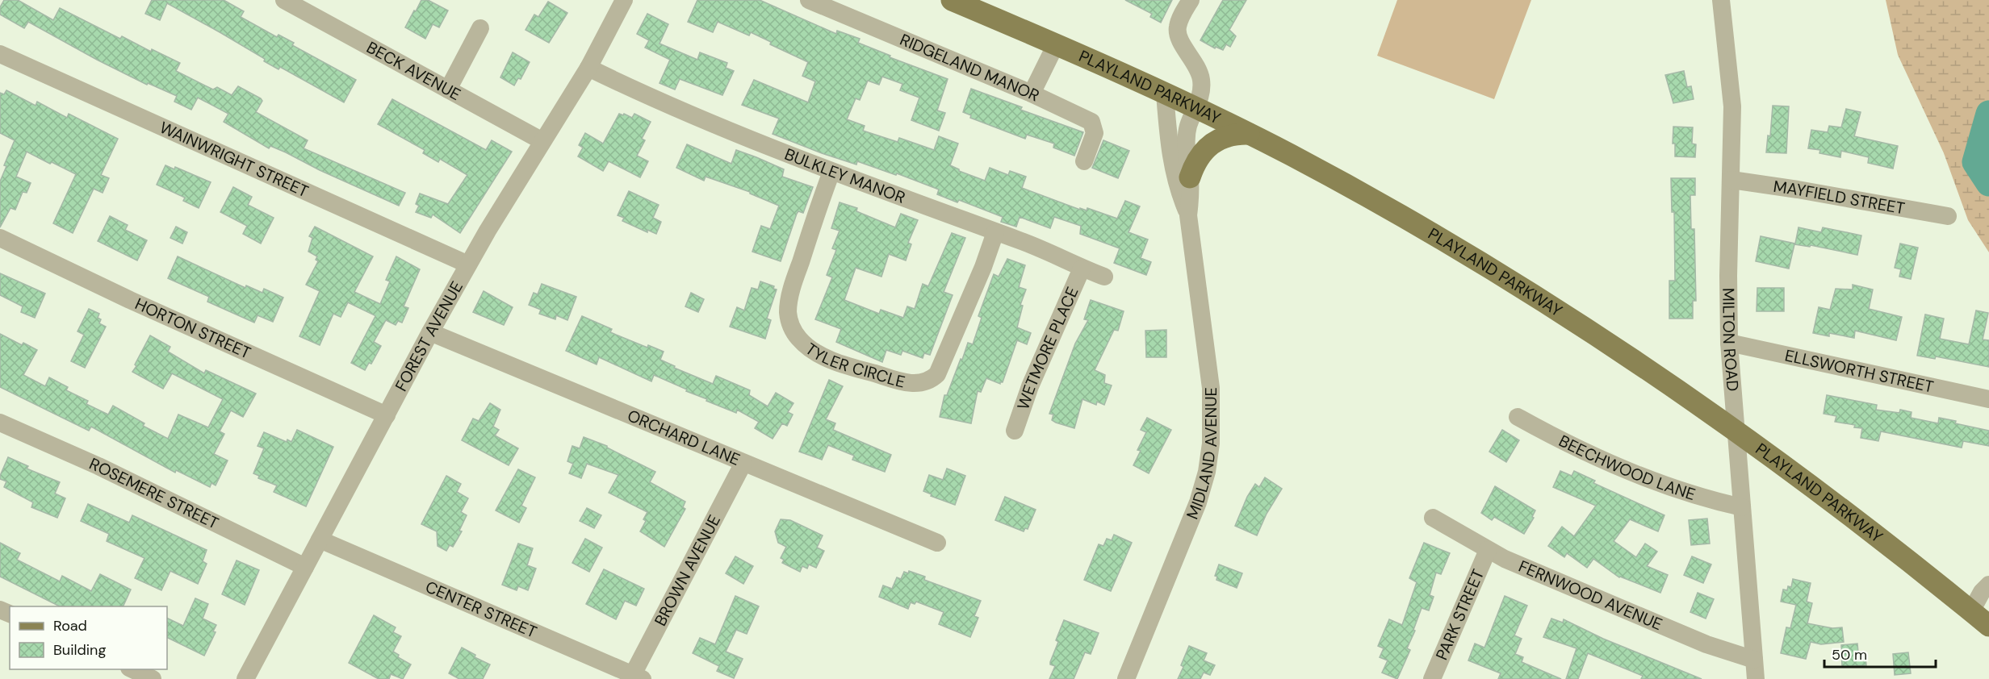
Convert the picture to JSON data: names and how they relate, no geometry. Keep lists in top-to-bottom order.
{
  "streets": {
    "main road": ["PLAYLAND PARKWAY"],
    "street": [
      "RIDGELAND MANOR",
      "BECK AVENUE",
      "WAINWRIGHT STREET",
      "BULKLEY MANOR",
      "MAYFIELD STREET",
      "HORTON STREET",
      "FOREST AVENUE",
      "MILTON ROAD",
      "WETMORE PLACE",
      "TYLER CIRCLE",
      "ELLSWORTH STREET",
      "ORCHARD LANE",
      "MIDLAND AVENUE",
      "BEECHWOOD LANE",
      "ROSEMERE STREET",
      "BROWN AVENUE",
      "FERNWOOD AVENUE",
      "CENTER STREET",
      "PARK STREET"
    ]
  },
  "crossings": [
    ["BECK AVENUE", "FOREST AVENUE"],
    ["PLAYLAND PARKWAY", "MILTON ROAD"],
    ["PLAYLAND PARKWAY", "MIDLAND AVENUE"],
    ["WAINWRIGHT STREET", "FOREST AVENUE"],
    ["BULKLEY MANOR", "FOREST AVENUE"],
    ["BULKLEY MANOR", "WETMORE PLACE"],
    ["BULKLEY MANOR", "TYLER CIRCLE"],
    ["MAYFIELD STREET", "MILTON ROAD"],
    ["HORTON STREET", "FOREST AVENUE"],
    ["FOREST AVENUE", "ORCHARD LANE"],
    ["FOREST AVENUE", "ROSEMERE STREET"],
    ["FOREST AVENUE", "CENTER STREET"],
    ["MILTON ROAD", "ELLSWORTH STREET"],
    ["MILTON ROAD", "BEECHWOOD LANE"],
    ["MILTON ROAD", "FERNWOOD AVENUE"],
    ["ORCHARD LANE", "BROWN AVENUE"],
    ["BROWN AVENUE", "CENTER STREET"],
    ["FERNWOOD AVENUE", "PARK STREET"]
  ],
  "legend": ["Road", "Building"],
  "scale_bar": "50 m"
}
